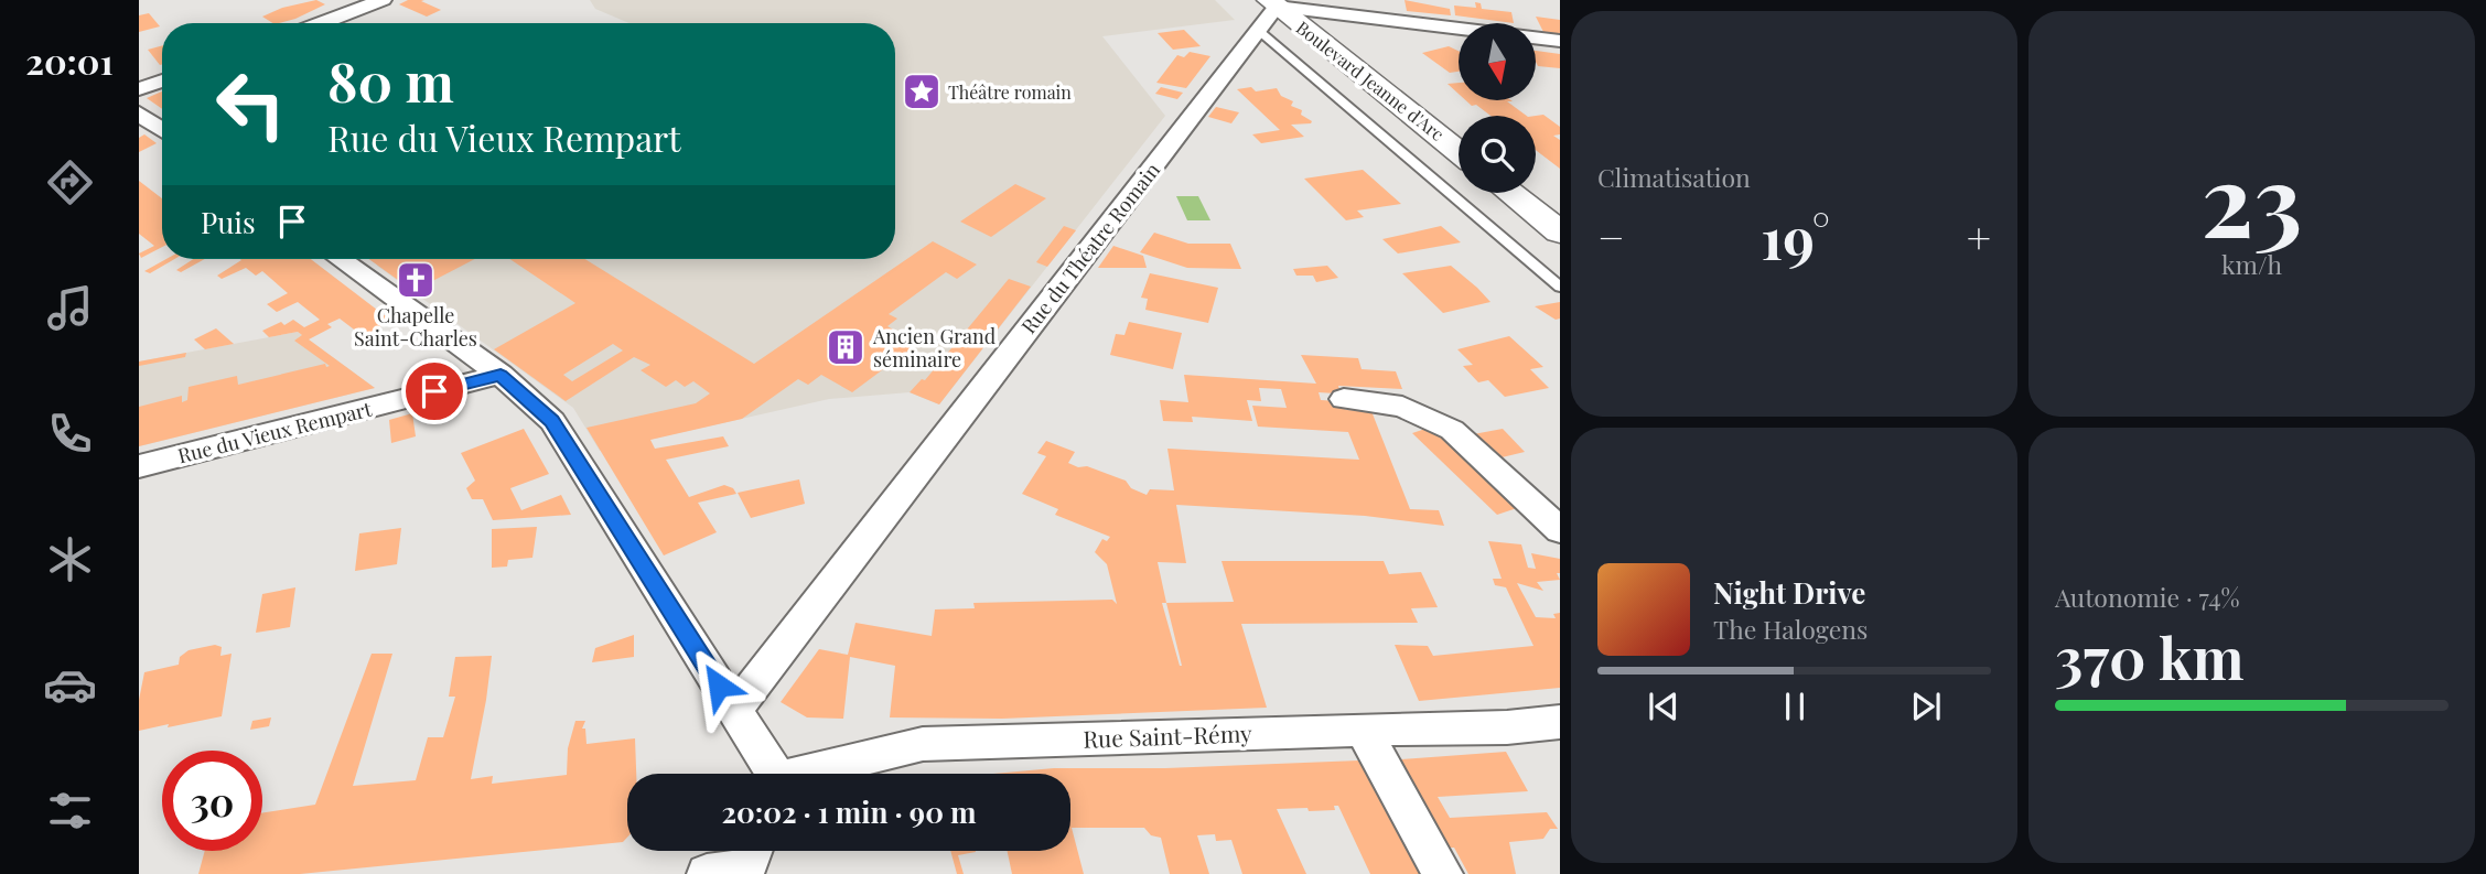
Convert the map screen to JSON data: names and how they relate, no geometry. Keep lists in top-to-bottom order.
{
  "streets": {
    "street": [
      "Boulevard Jeanne d'Arc",
      "Rue du Théatre Romain",
      "Rue du Vieux Rempart",
      "Rue Saint-Rémy"
    ]
  },
  "crossings": [
    ["Boulevard Jeanne d'Arc", "Rue du Théatre Romain"]
  ],
  "places": {
    "place": ["Théâtre romain"],
    "church": ["Chapelle Saint-Charles"],
    "building": ["Ancien Grand séminaire"]
  },
  "north": "bottom",
  "page": {
    "tabs": "20:01",
    "tile": [
      "Climatisation",
      ["23", "km/h"],
      ["Autonomie · 74%", "370 km"]
    ],
    "turn": ["80 m", "Rue du Vieux Rempart"],
    "then": "Puis",
    "heat": ["−", "19°", "+"],
    "song": ["Night Drive", "The Halogens"],
    "limit": "30",
    "trip": "20:02 · 1 min · 90 m"
  }
}
